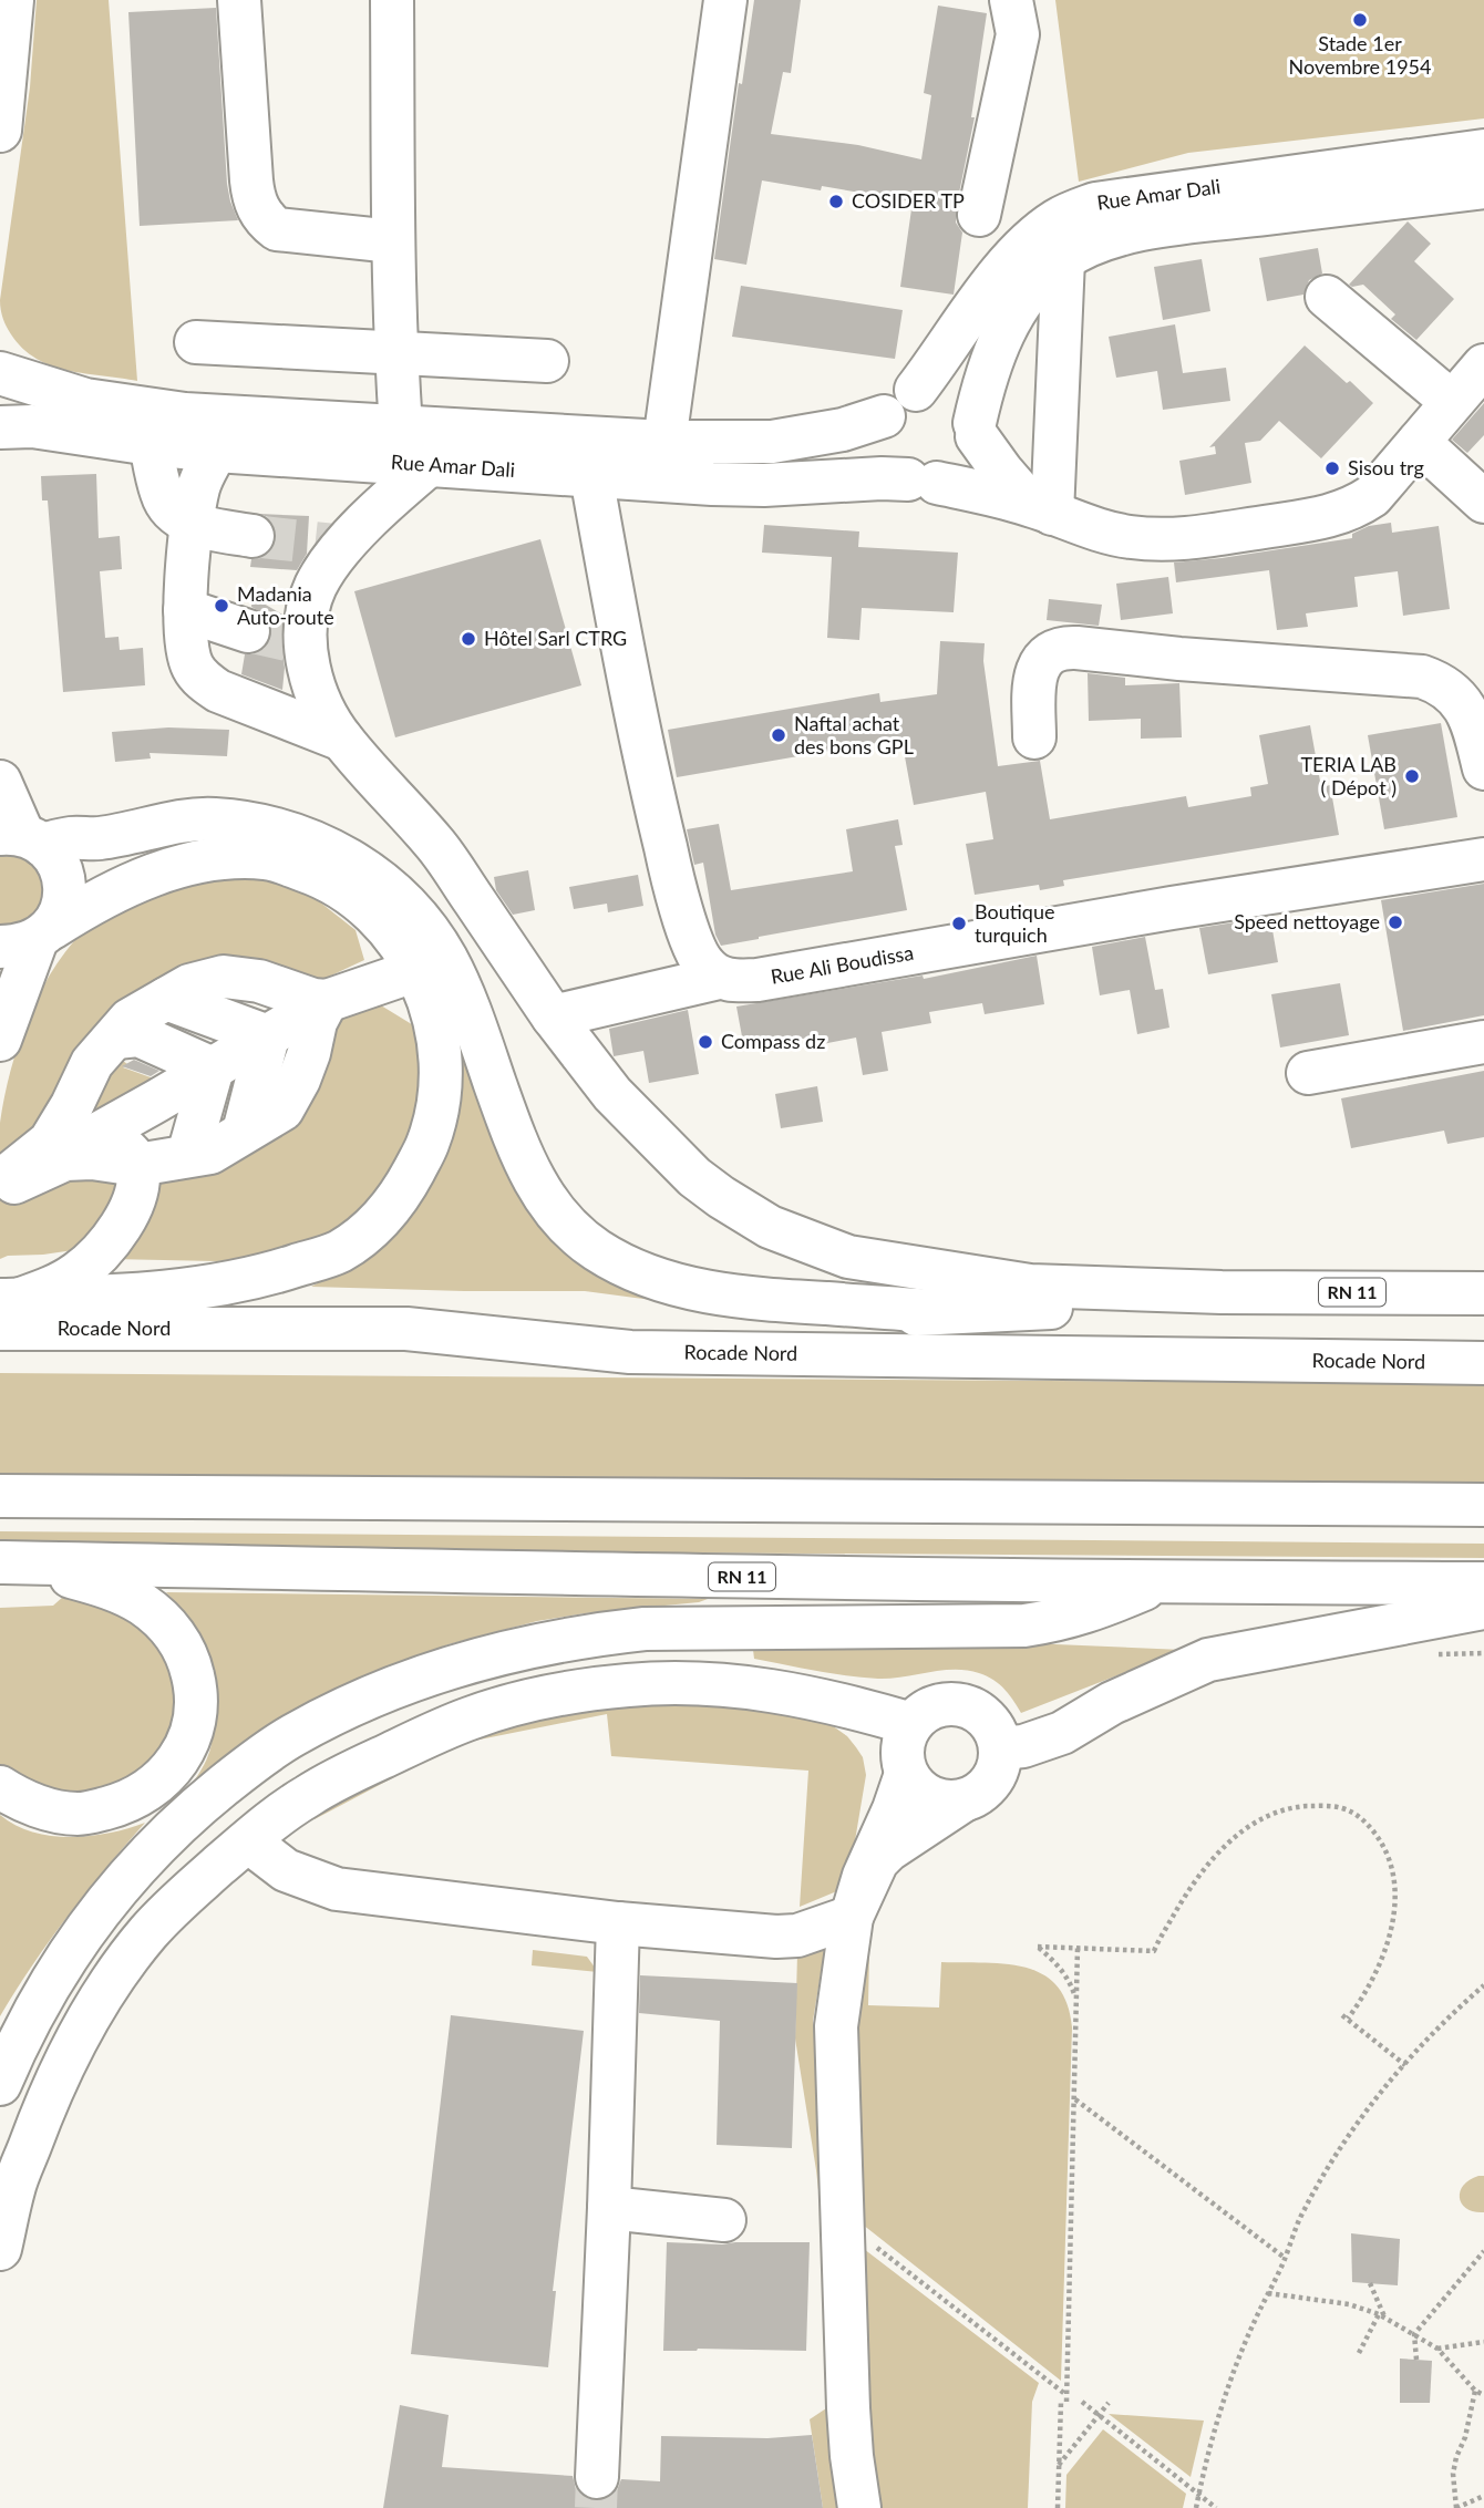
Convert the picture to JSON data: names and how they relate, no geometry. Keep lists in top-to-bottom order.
{
  "streets": {
    "main road": [
      "Rue Amar Dali",
      "Rue Ali Boudissa",
      "RN 11",
      "Rocade Nord"
    ]
  },
  "crossings": [
    ["RN 11", "Rocade Nord"]
  ],
  "places": [
    "Stade 1er Novembre 1954",
    "COSIDER TP",
    "Sisou trg",
    "Madania Auto-route",
    "Hôtel Sarl CTRG",
    "Naftal achat des bons GPL",
    "TERIA LAB ( Dépot )",
    "Speed nettoyage",
    "Boutique turquich",
    "Compass dz"
  ]
}
